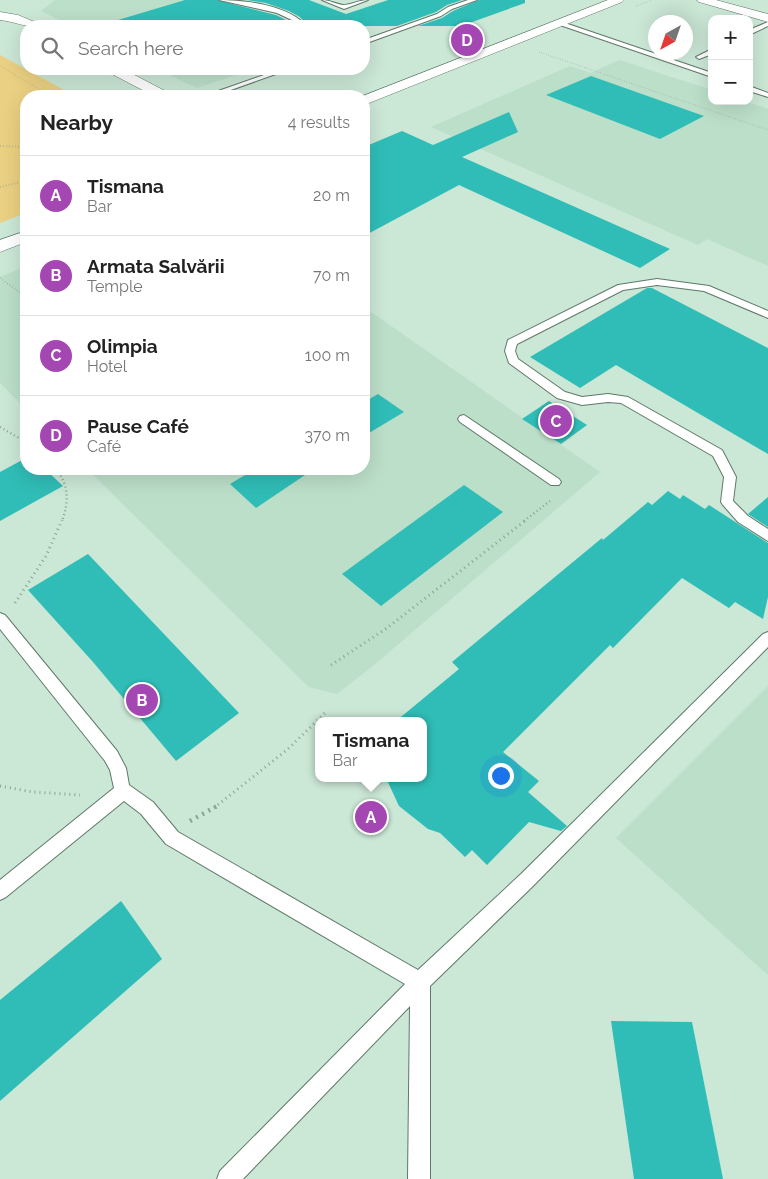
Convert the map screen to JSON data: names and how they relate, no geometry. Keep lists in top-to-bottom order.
{
  "north": "bottom left",
  "page": {
    "map_buttons": ["+", "−"],
    "search": "Search here",
    "pins": [
      "D",
      "C",
      "B",
      "A"
    ],
    "heading": ["Nearby", "4 results"],
    "list": [
      {
        "mark": "A",
        "name": "Tismana",
        "note": "Bar",
        "value": "20 m"
      },
      {
        "mark": "B",
        "name": "Armata Salvării",
        "note": "Temple",
        "value": "70 m"
      },
      {
        "mark": "C",
        "name": "Olimpia",
        "note": "Hotel",
        "value": "100 m"
      },
      {
        "mark": "D",
        "name": "Pause Café",
        "note": "Café",
        "value": "370 m"
      }
    ],
    "popup": ["Tismana", "Bar"]
  }
}
